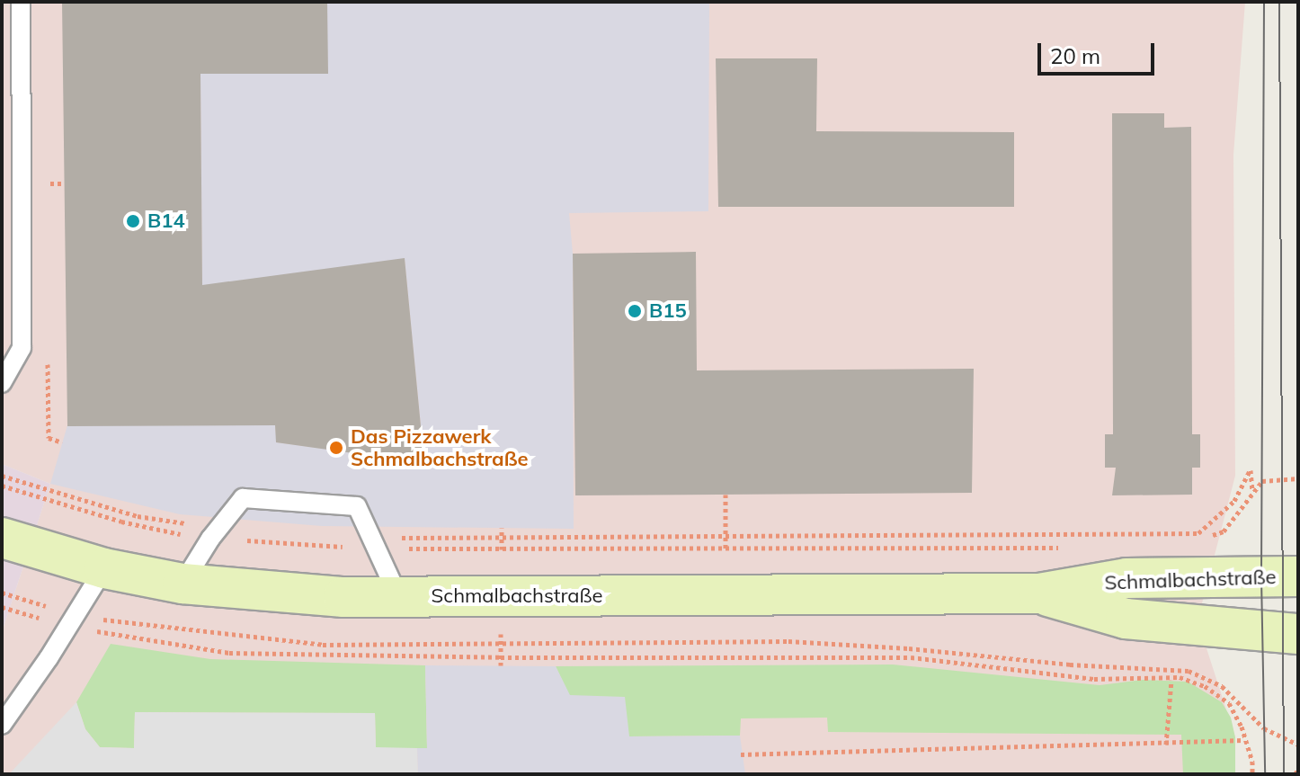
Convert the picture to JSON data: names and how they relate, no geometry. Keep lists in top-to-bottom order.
{
  "streets": {
    "street": ["Schmalbachstraße"]
  },
  "places": ["B14", "B15", "Das Pizzawerk Schmalbachstraße"],
  "scale_bar": "20 m"
}
